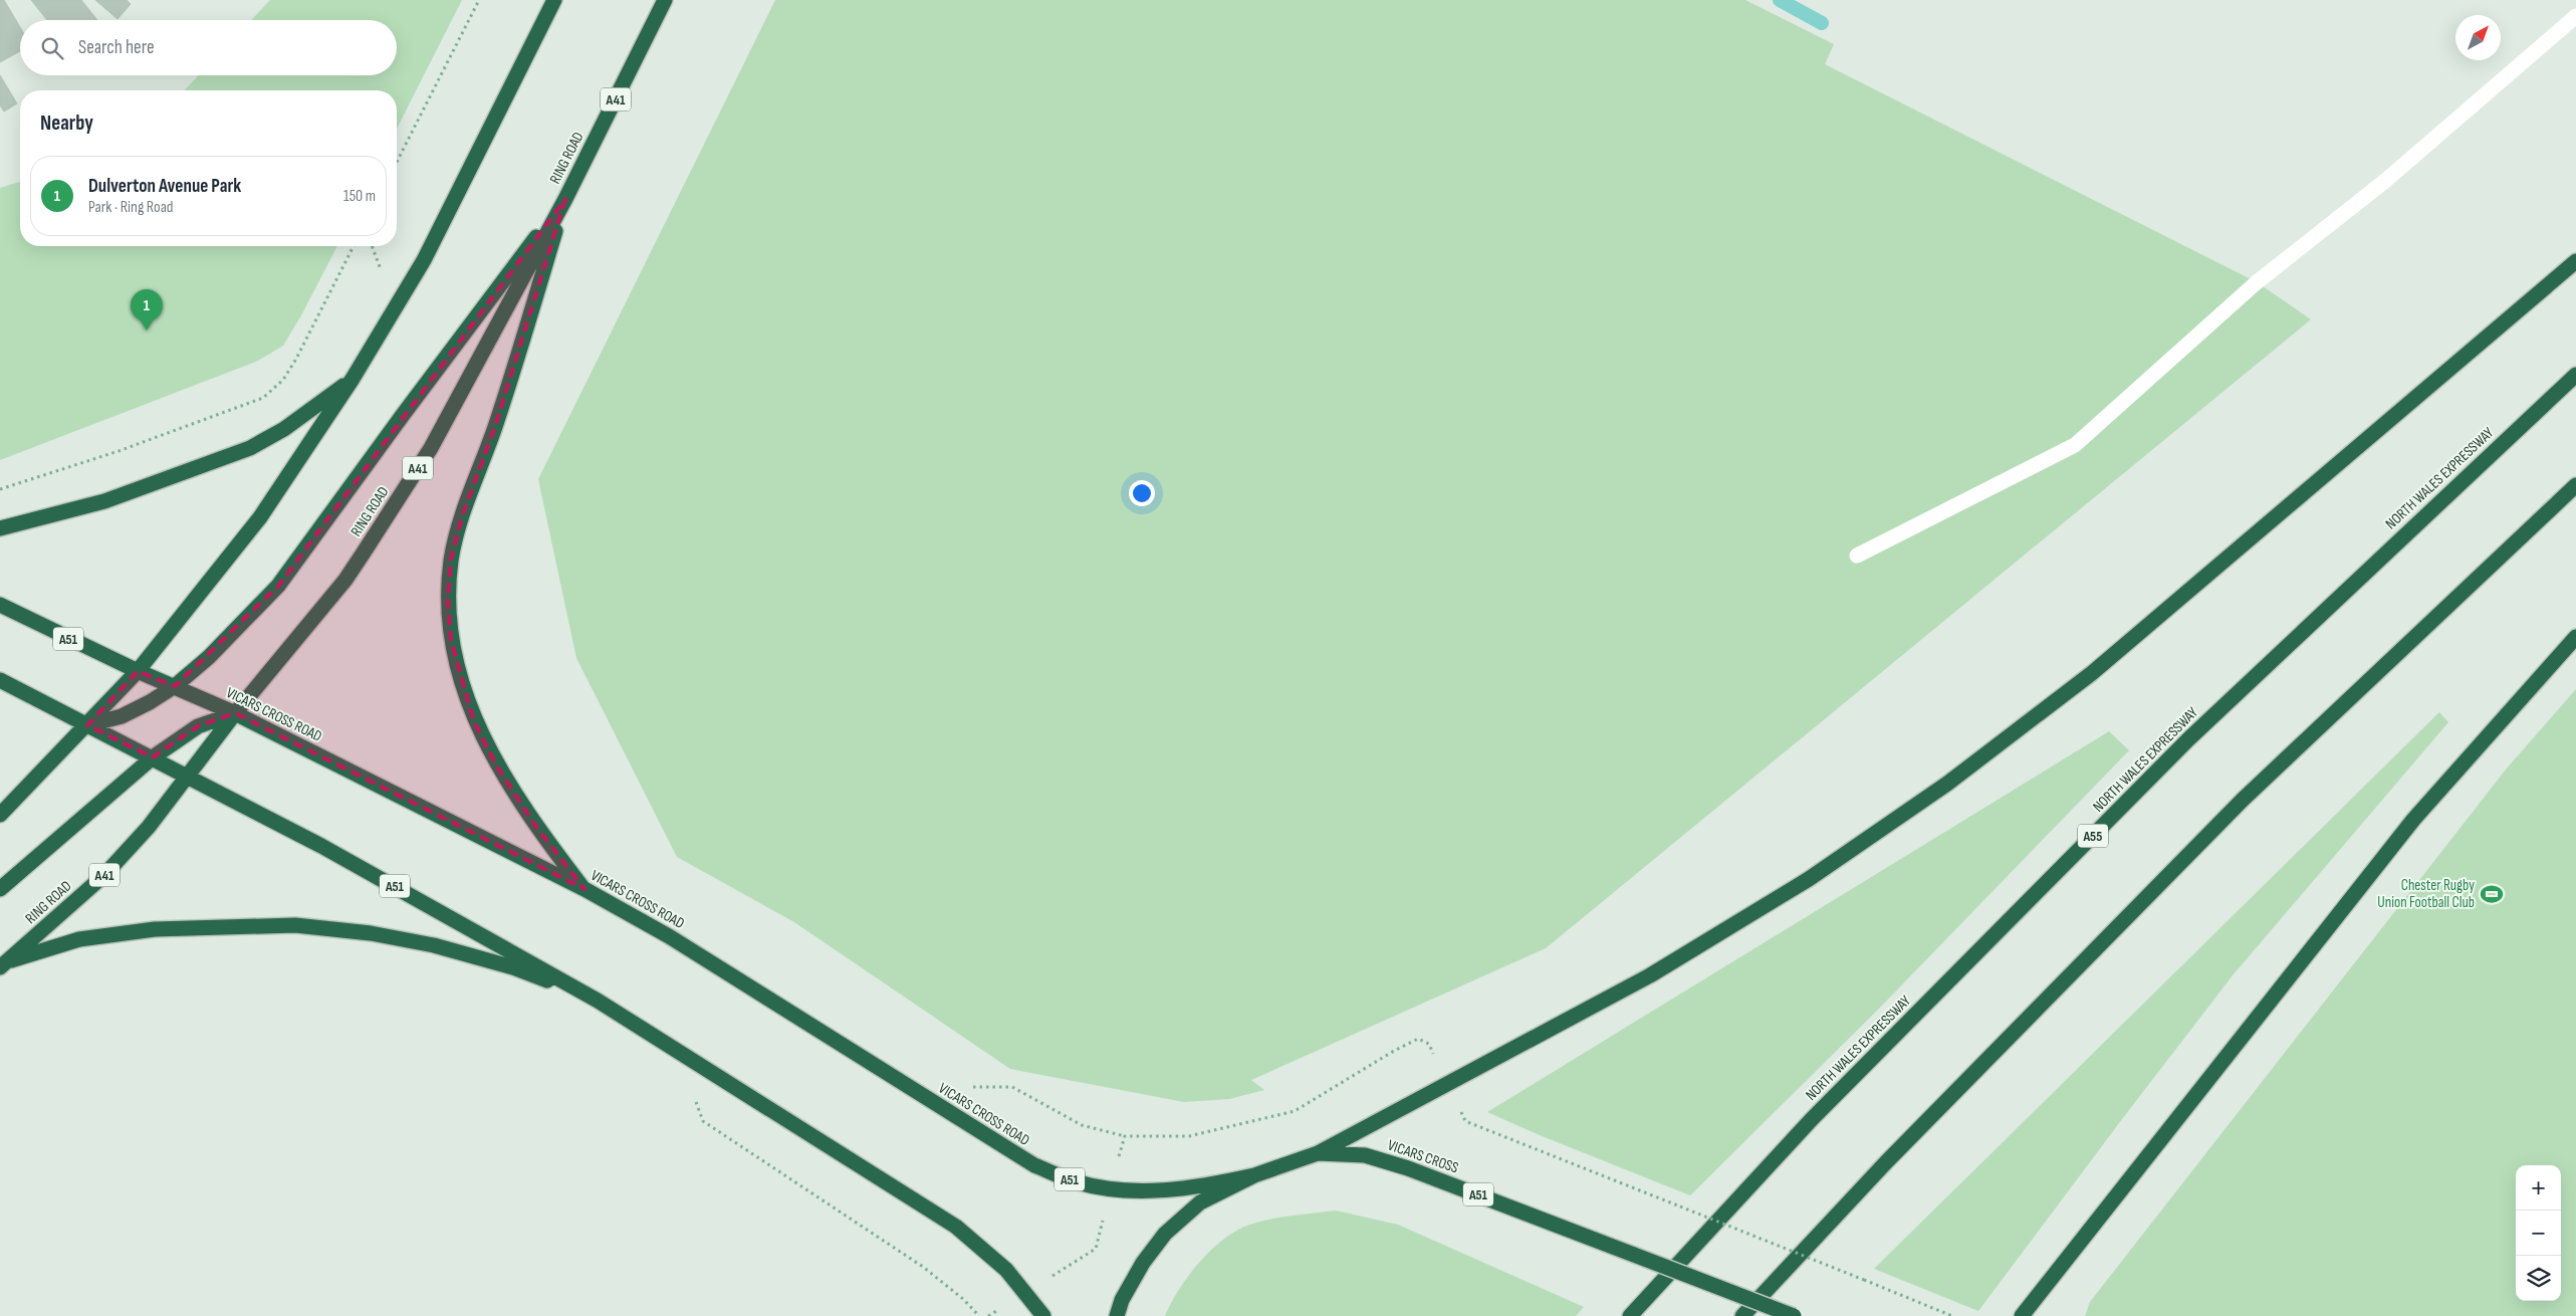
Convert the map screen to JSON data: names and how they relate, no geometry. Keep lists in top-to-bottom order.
{
  "streets": {
    "highway": [
      "A41",
      "RING ROAD",
      "NORTH WALES EXPRESSWAY",
      "A51",
      "VICARS CROSS ROAD",
      "A55",
      "VICARS CROSS"
    ]
  },
  "crossings": [
    ["RING ROAD", "A51"],
    ["RING ROAD", "VICARS CROSS ROAD"],
    ["VICARS CROSS ROAD", "VICARS CROSS"]
  ],
  "places": {
    "sports": ["Chester Rugby Union Football Club"]
  },
  "north": "top right",
  "page": {
    "search": "Search here",
    "heading": "Nearby",
    "list": [
      {
        "mark": "1",
        "name": "Dulverton Avenue Park",
        "note": "Park · Ring Road",
        "value": "150 m"
      }
    ],
    "pins": "1",
    "map_buttons": ["+", "−"]
  }
}
